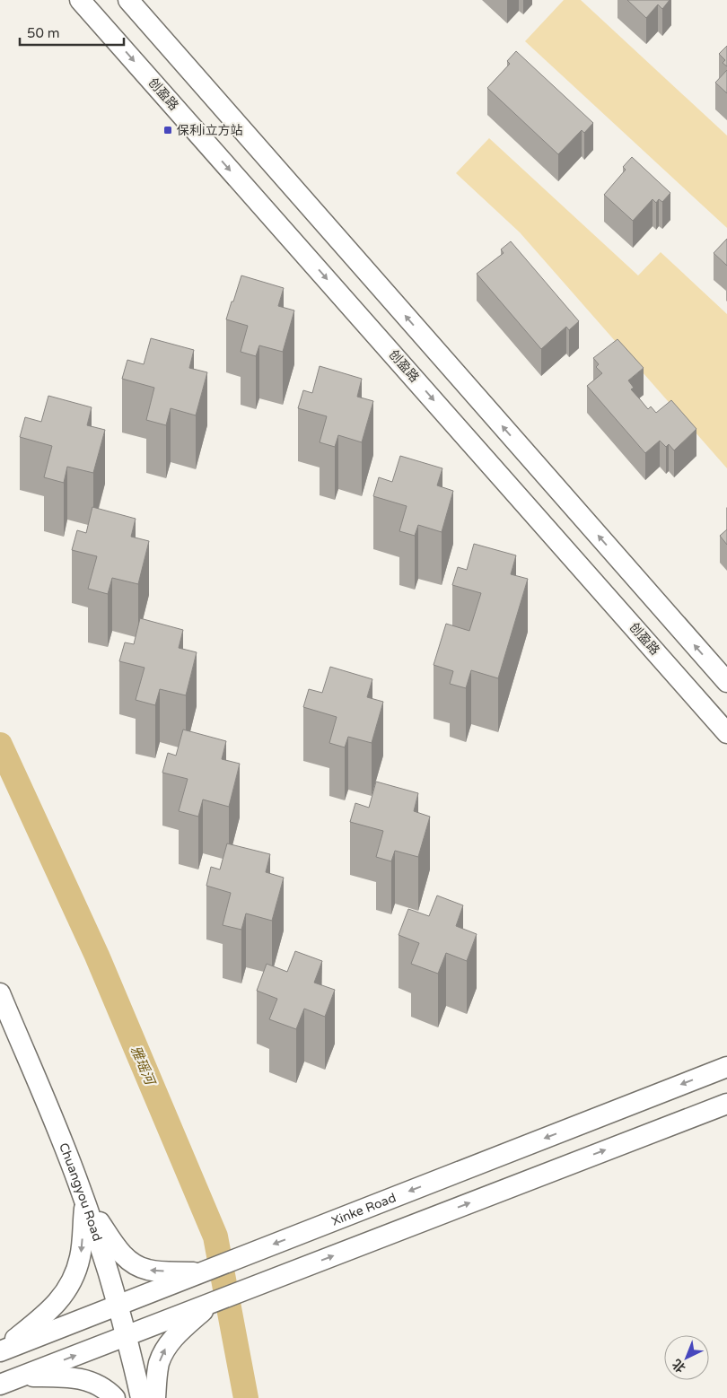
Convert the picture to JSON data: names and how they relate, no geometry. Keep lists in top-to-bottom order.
{
  "streets": {
    "street": ["创盈路", "Chuangyou Road", "Xinke Road"]
  },
  "crossings": [
    ["Chuangyou Road", "Xinke Road"]
  ],
  "water": ["雅瑶河"],
  "places": {
    "transit": ["保利i立方站"]
  },
  "scale_bar": "50 m",
  "north": "bottom left"
}
